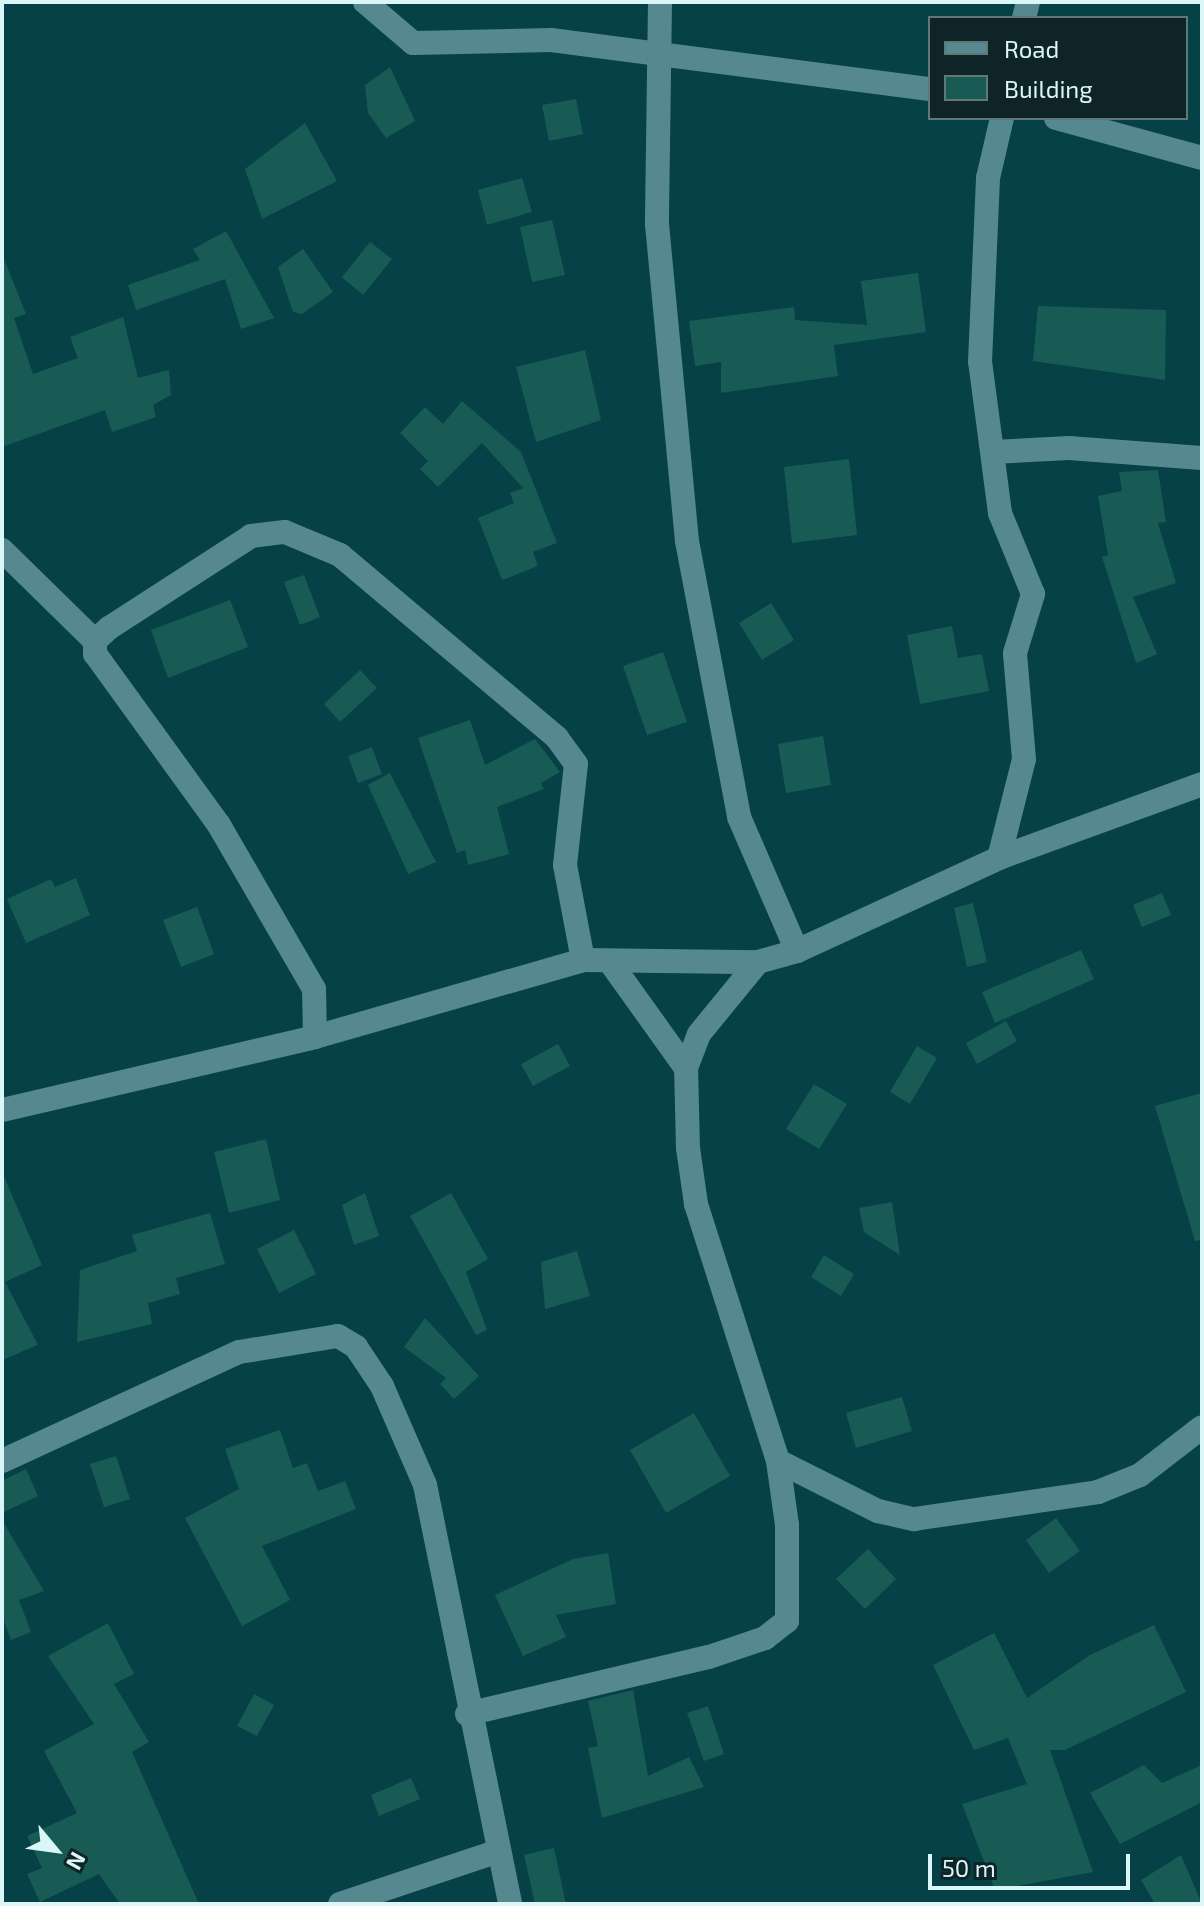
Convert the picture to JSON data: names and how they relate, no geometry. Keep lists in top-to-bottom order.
{
  "legend": ["Road", "Building"],
  "scale_bar": "50 m",
  "north": "bottom right"
}
